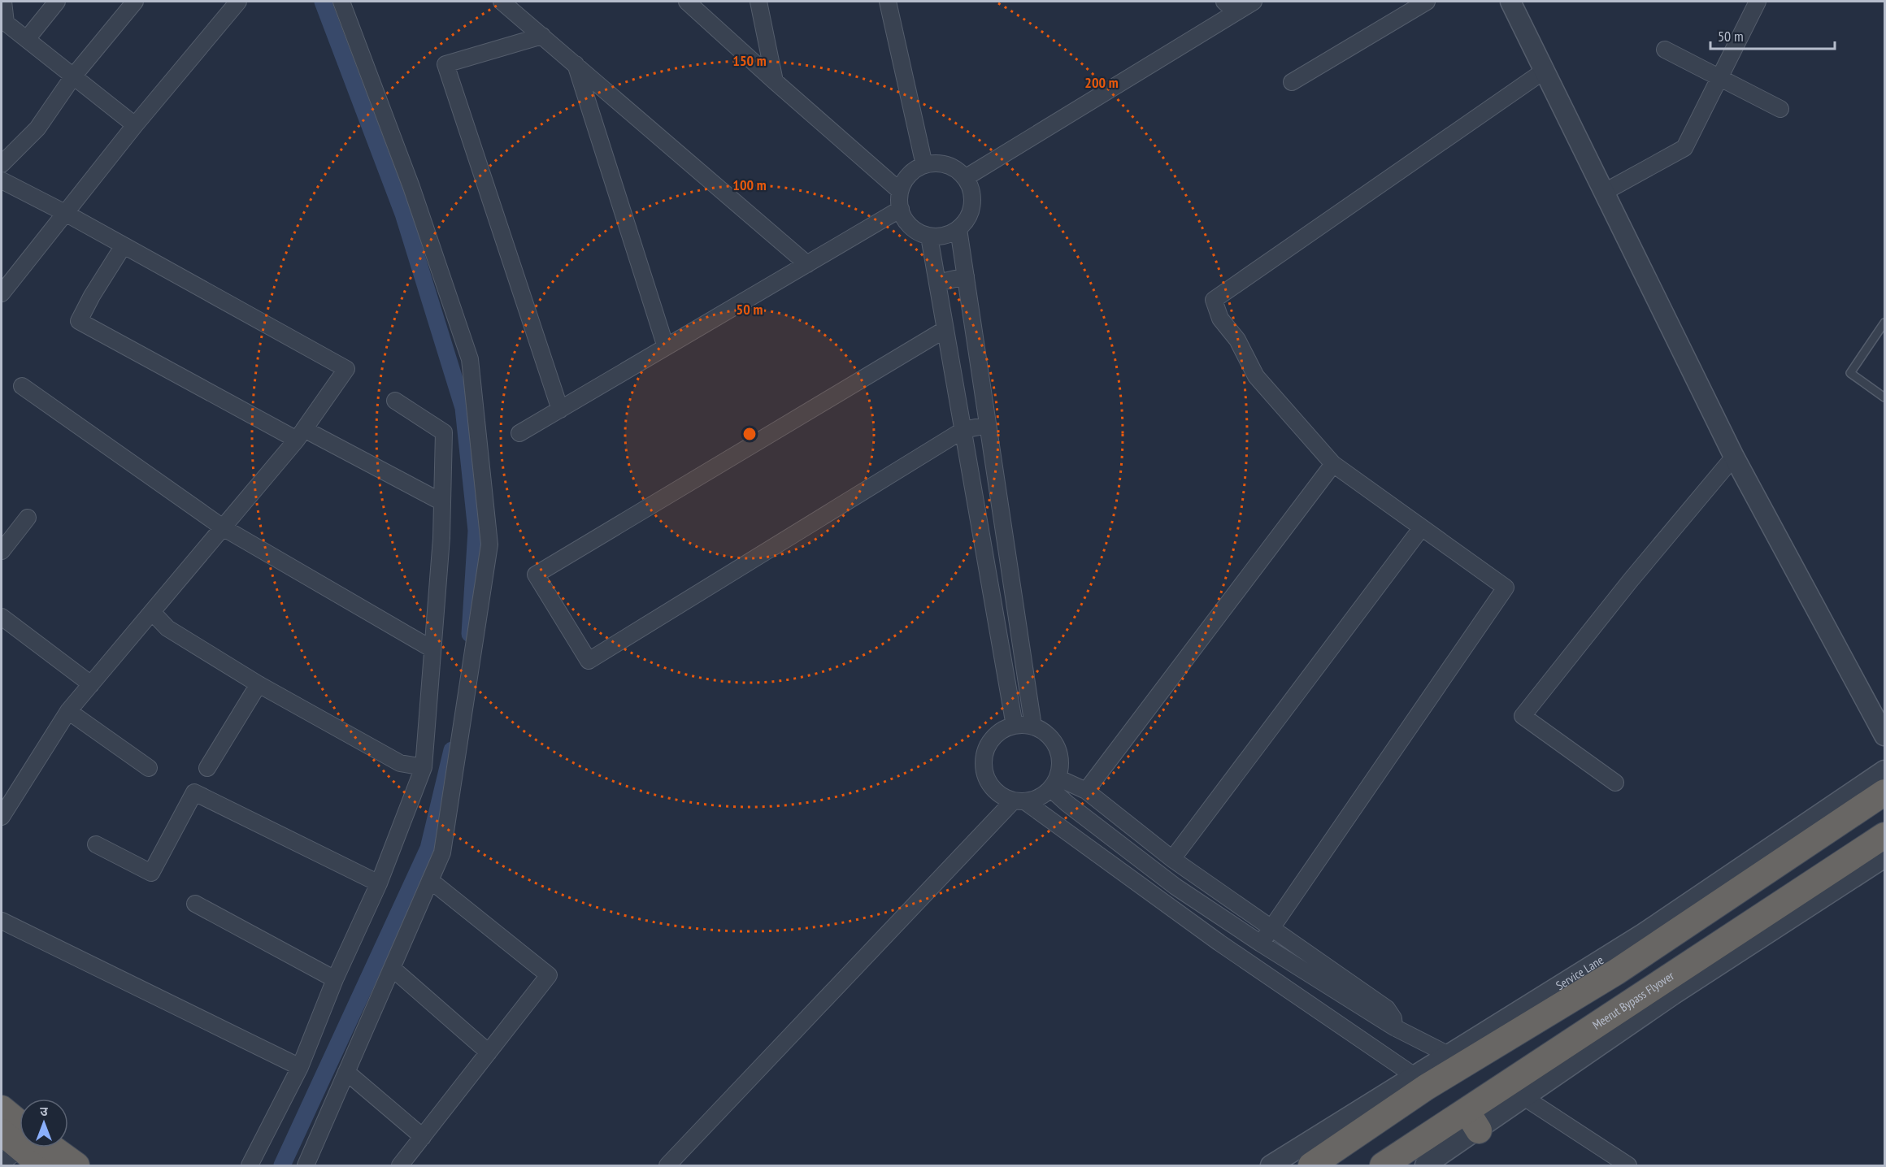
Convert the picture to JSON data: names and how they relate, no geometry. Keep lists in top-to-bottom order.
{
  "streets": {
    "highway": ["Meerut Bypass Flyover"],
    "street": ["Service Lane"]
  },
  "scale_bar": "50 m",
  "north": "top",
  "rings": [
    "150 m",
    "200 m",
    "100 m",
    "50 m"
  ]
}
